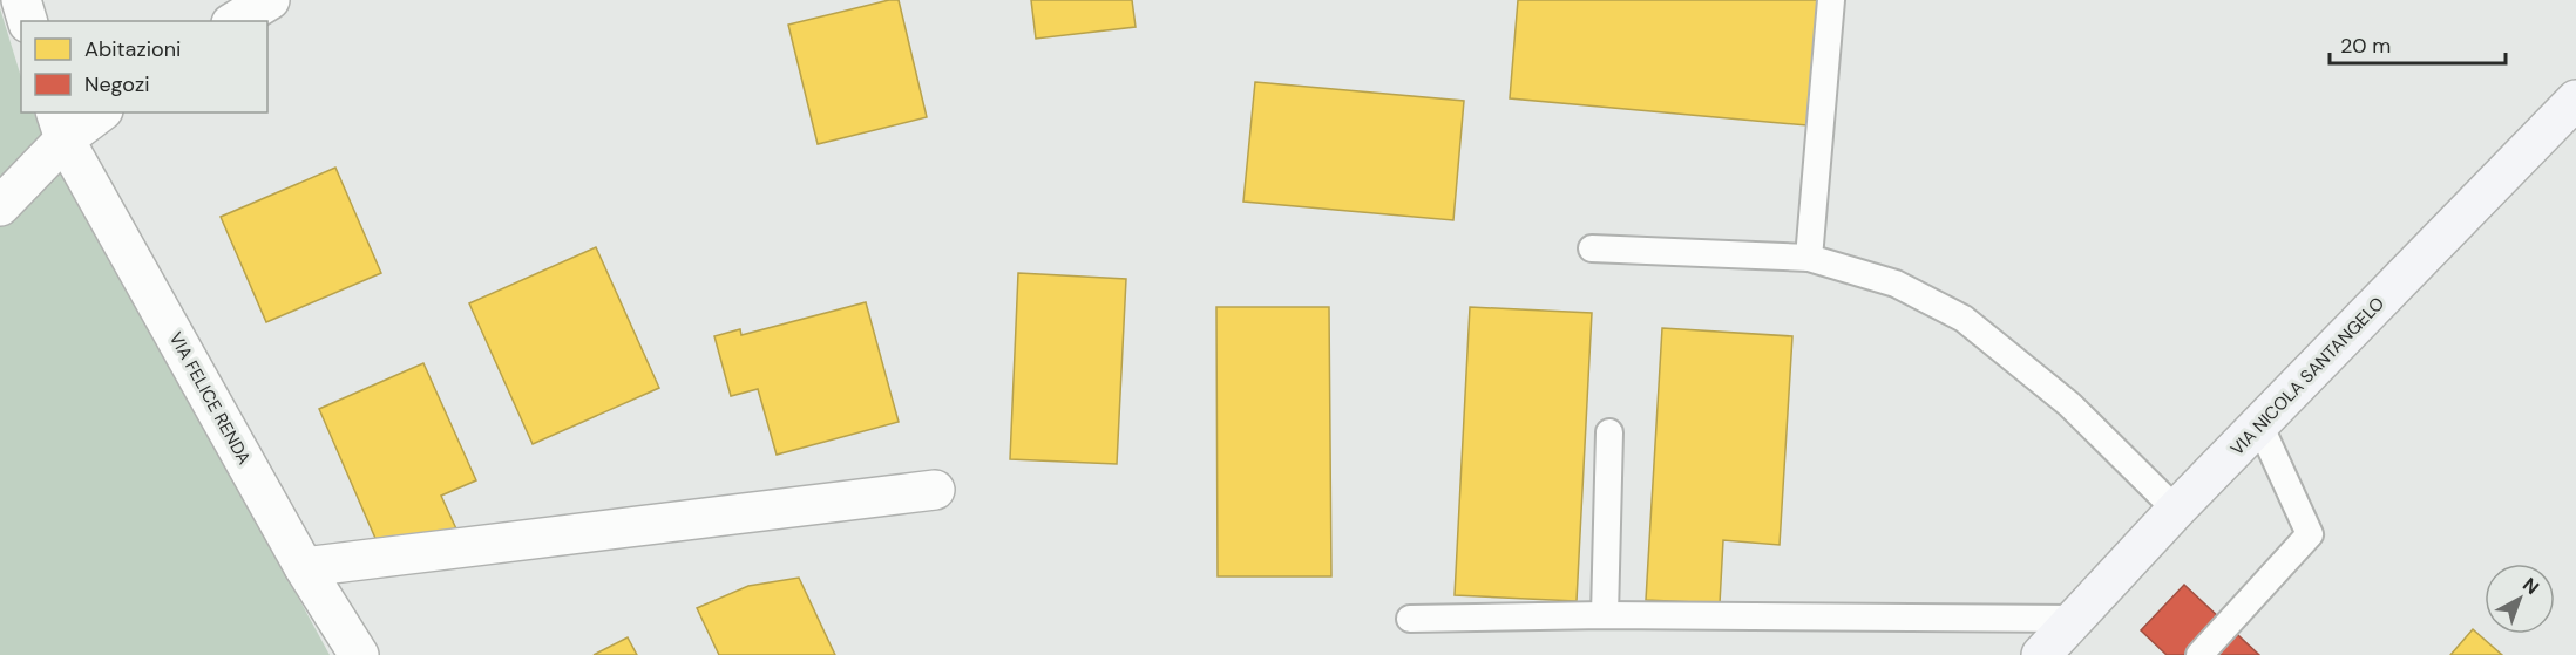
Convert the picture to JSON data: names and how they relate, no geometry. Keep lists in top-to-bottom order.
{
  "streets": {
    "main road": ["VIA NICOLA SANTANGELO"],
    "street": ["VIA FELICE RENDA"]
  },
  "legend": ["Abitazioni", "Negozi"],
  "scale_bar": "20 m",
  "north": "top right"
}
